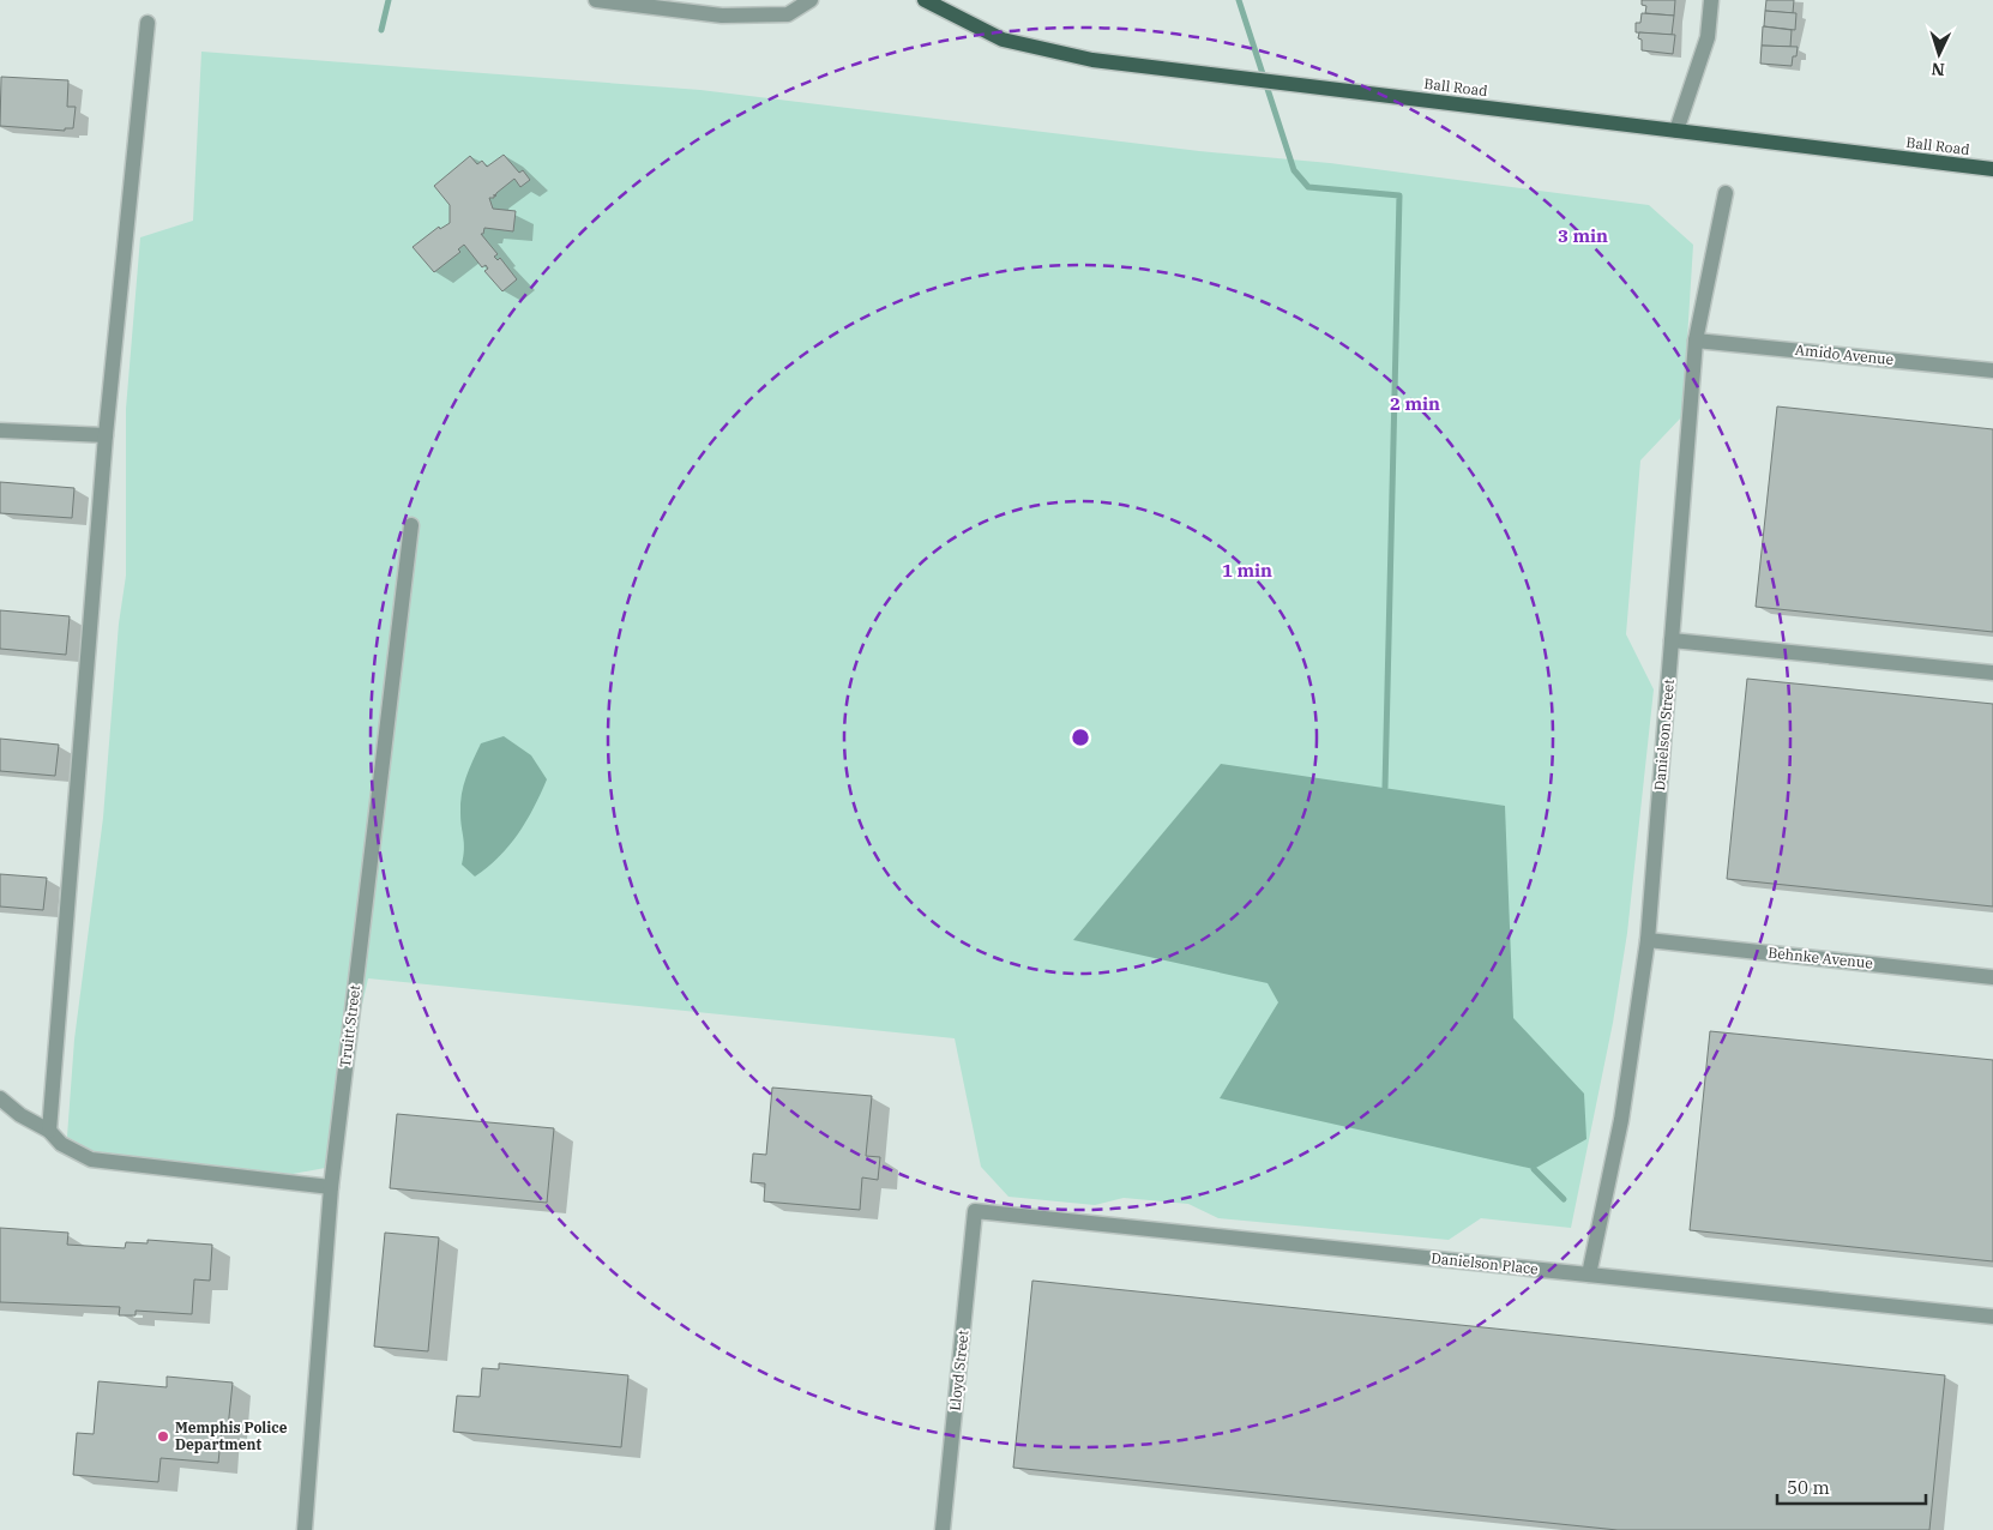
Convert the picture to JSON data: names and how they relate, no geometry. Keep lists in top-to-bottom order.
{
  "streets": {
    "main road": ["Ball Road"],
    "street": [
      "Amido Avenue",
      "Danielson Street",
      "Behnke Avenue",
      "Truitt Street",
      "Danielson Place",
      "Lloyd Street"
    ]
  },
  "crossings": [
    ["Amido Avenue", "Danielson Street"],
    ["Danielson Street", "Behnke Avenue"],
    ["Danielson Street", "Danielson Place"],
    ["Danielson Place", "Lloyd Street"]
  ],
  "places": ["Memphis Police Department"],
  "scale_bar": "50 m",
  "north": "bottom",
  "rings": ["3 min", "2 min", "1 min"]
}
